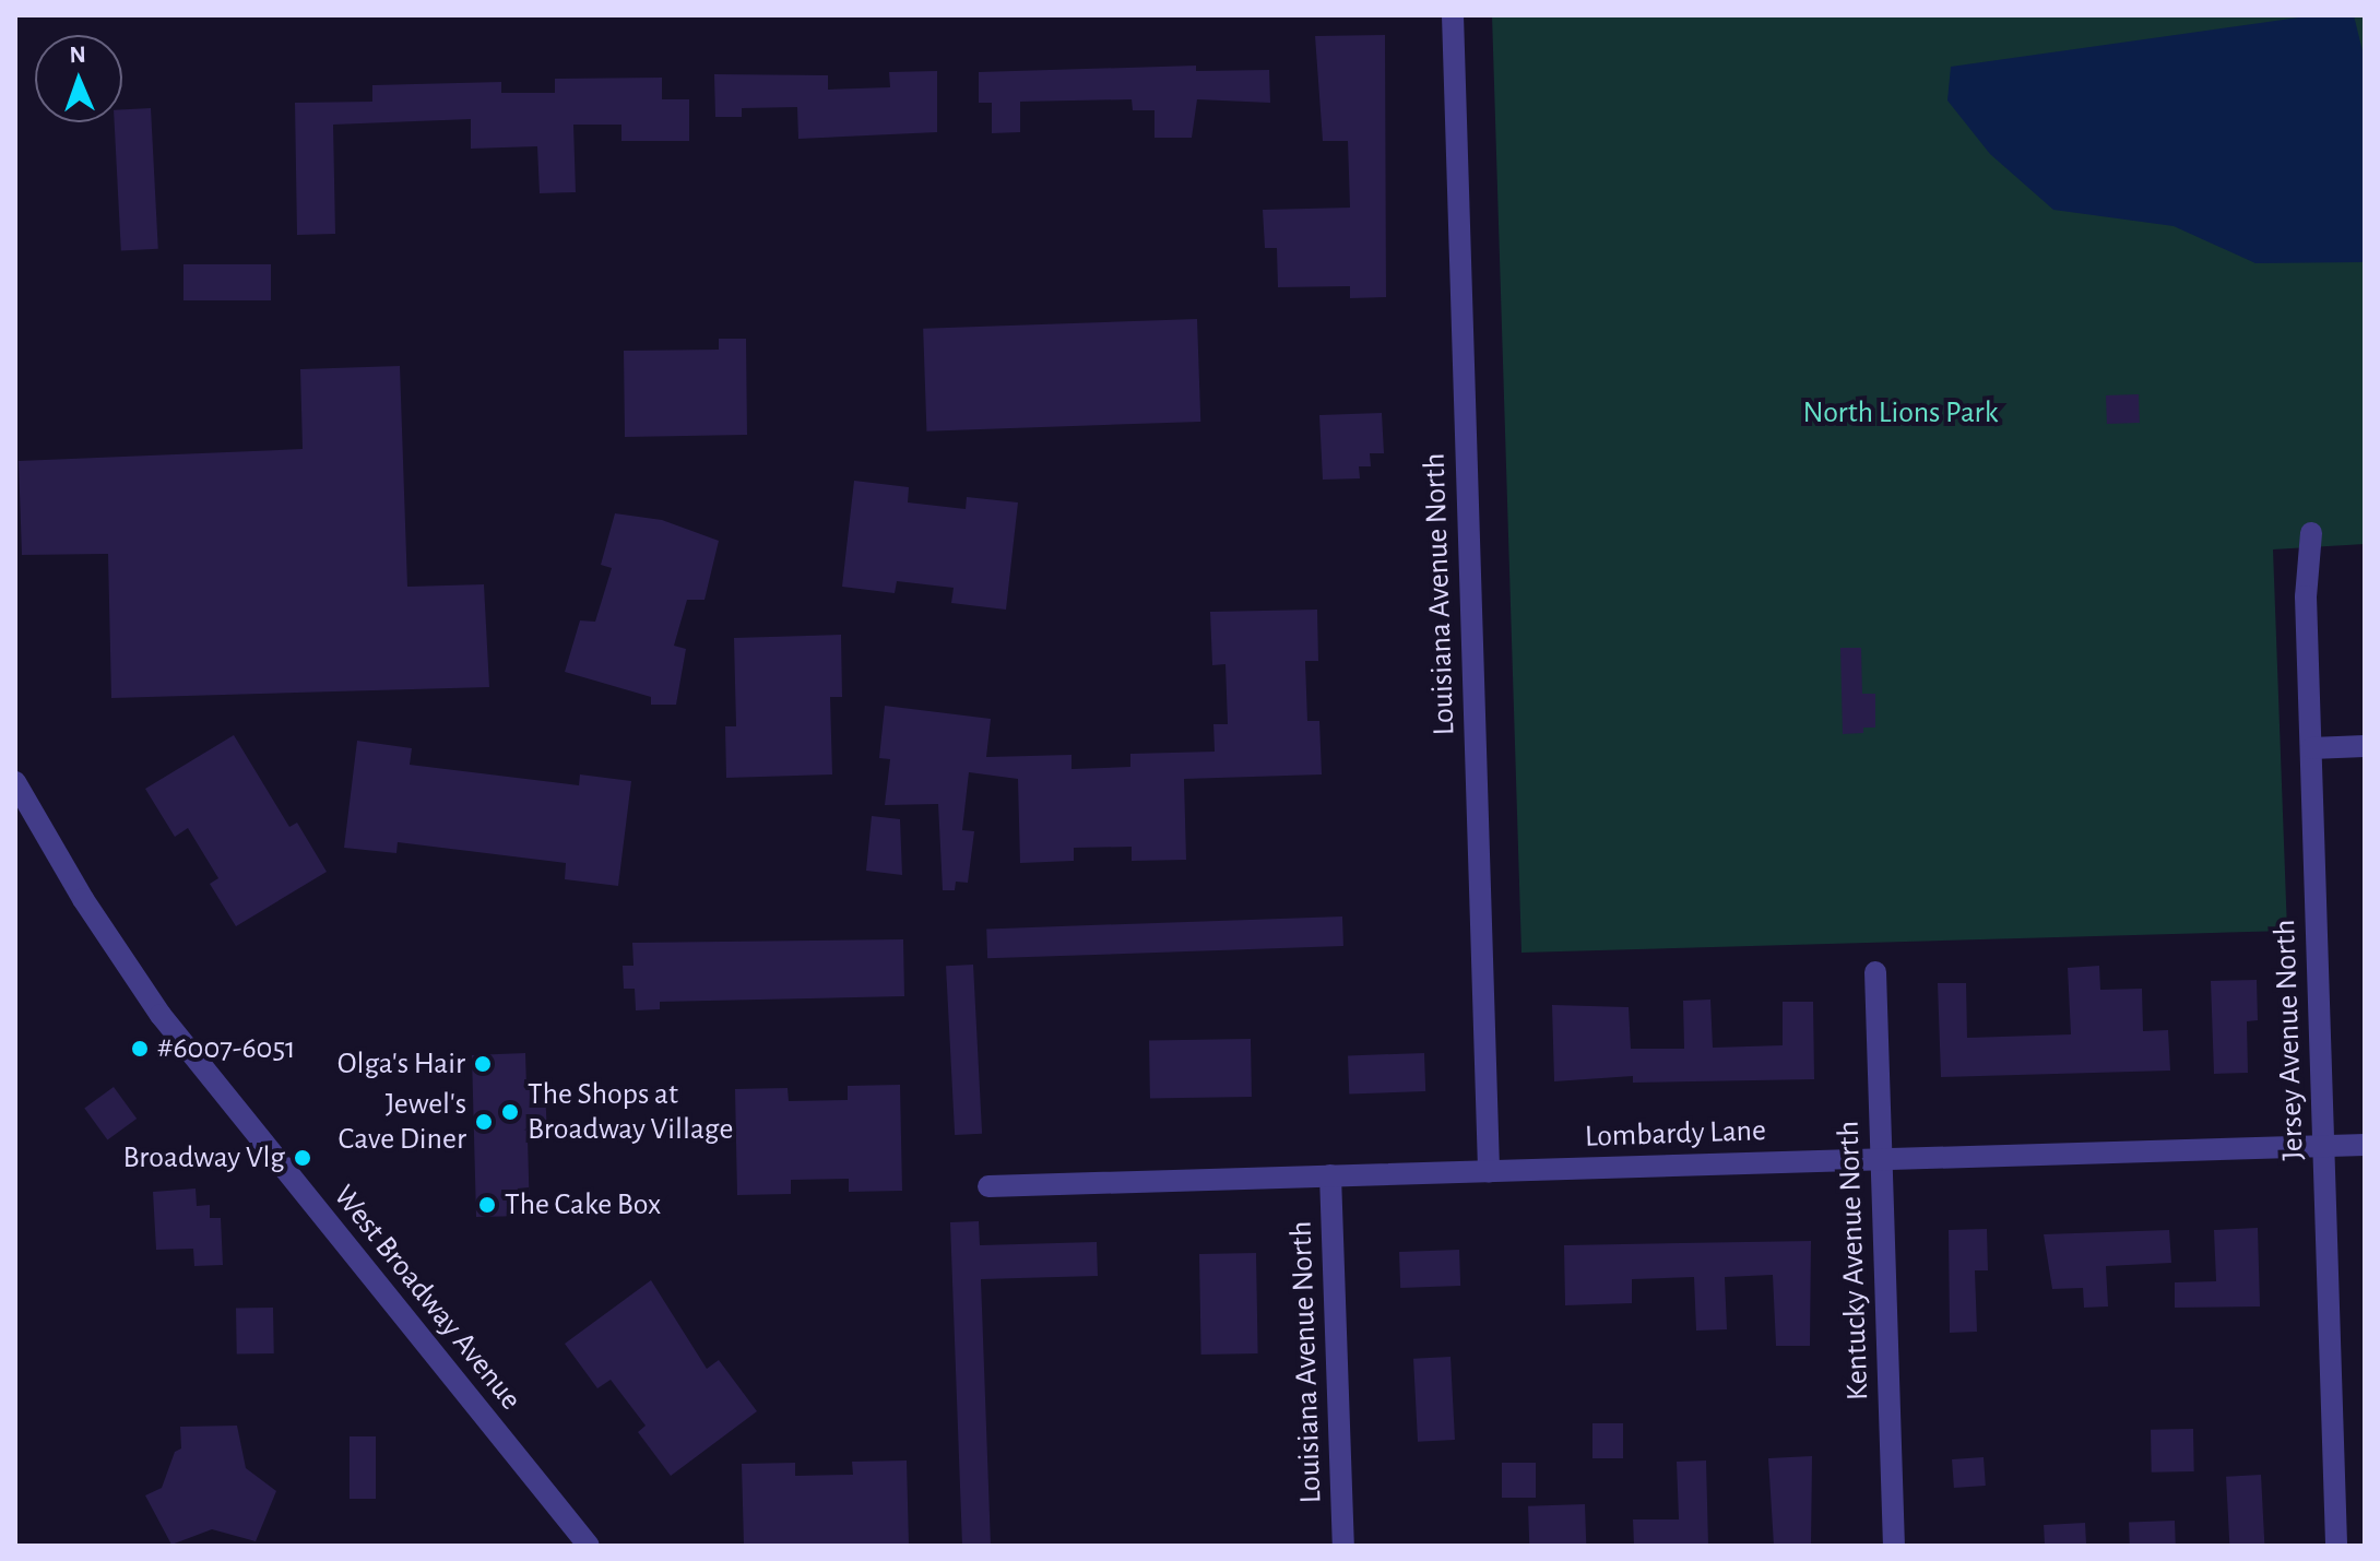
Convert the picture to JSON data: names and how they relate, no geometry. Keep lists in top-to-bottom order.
{
  "streets": {
    "street": [
      "Louisiana Avenue North",
      "Jersey Avenue North",
      "Lombardy Lane",
      "Kentucky Avenue North",
      "West Broadway Avenue"
    ]
  },
  "crossings": [
    ["Louisiana Avenue North", "Lombardy Lane"],
    ["Jersey Avenue North", "Lombardy Lane"],
    ["Lombardy Lane", "Kentucky Avenue North"]
  ],
  "parks": ["North Lions Park"],
  "places": [
    "#6007-6051",
    "Olga's Hair",
    "The Shops at Broadway Village",
    "Jewel's Cave Diner",
    "Broadway Vlg",
    "The Cake Box"
  ],
  "north": "top"
}
